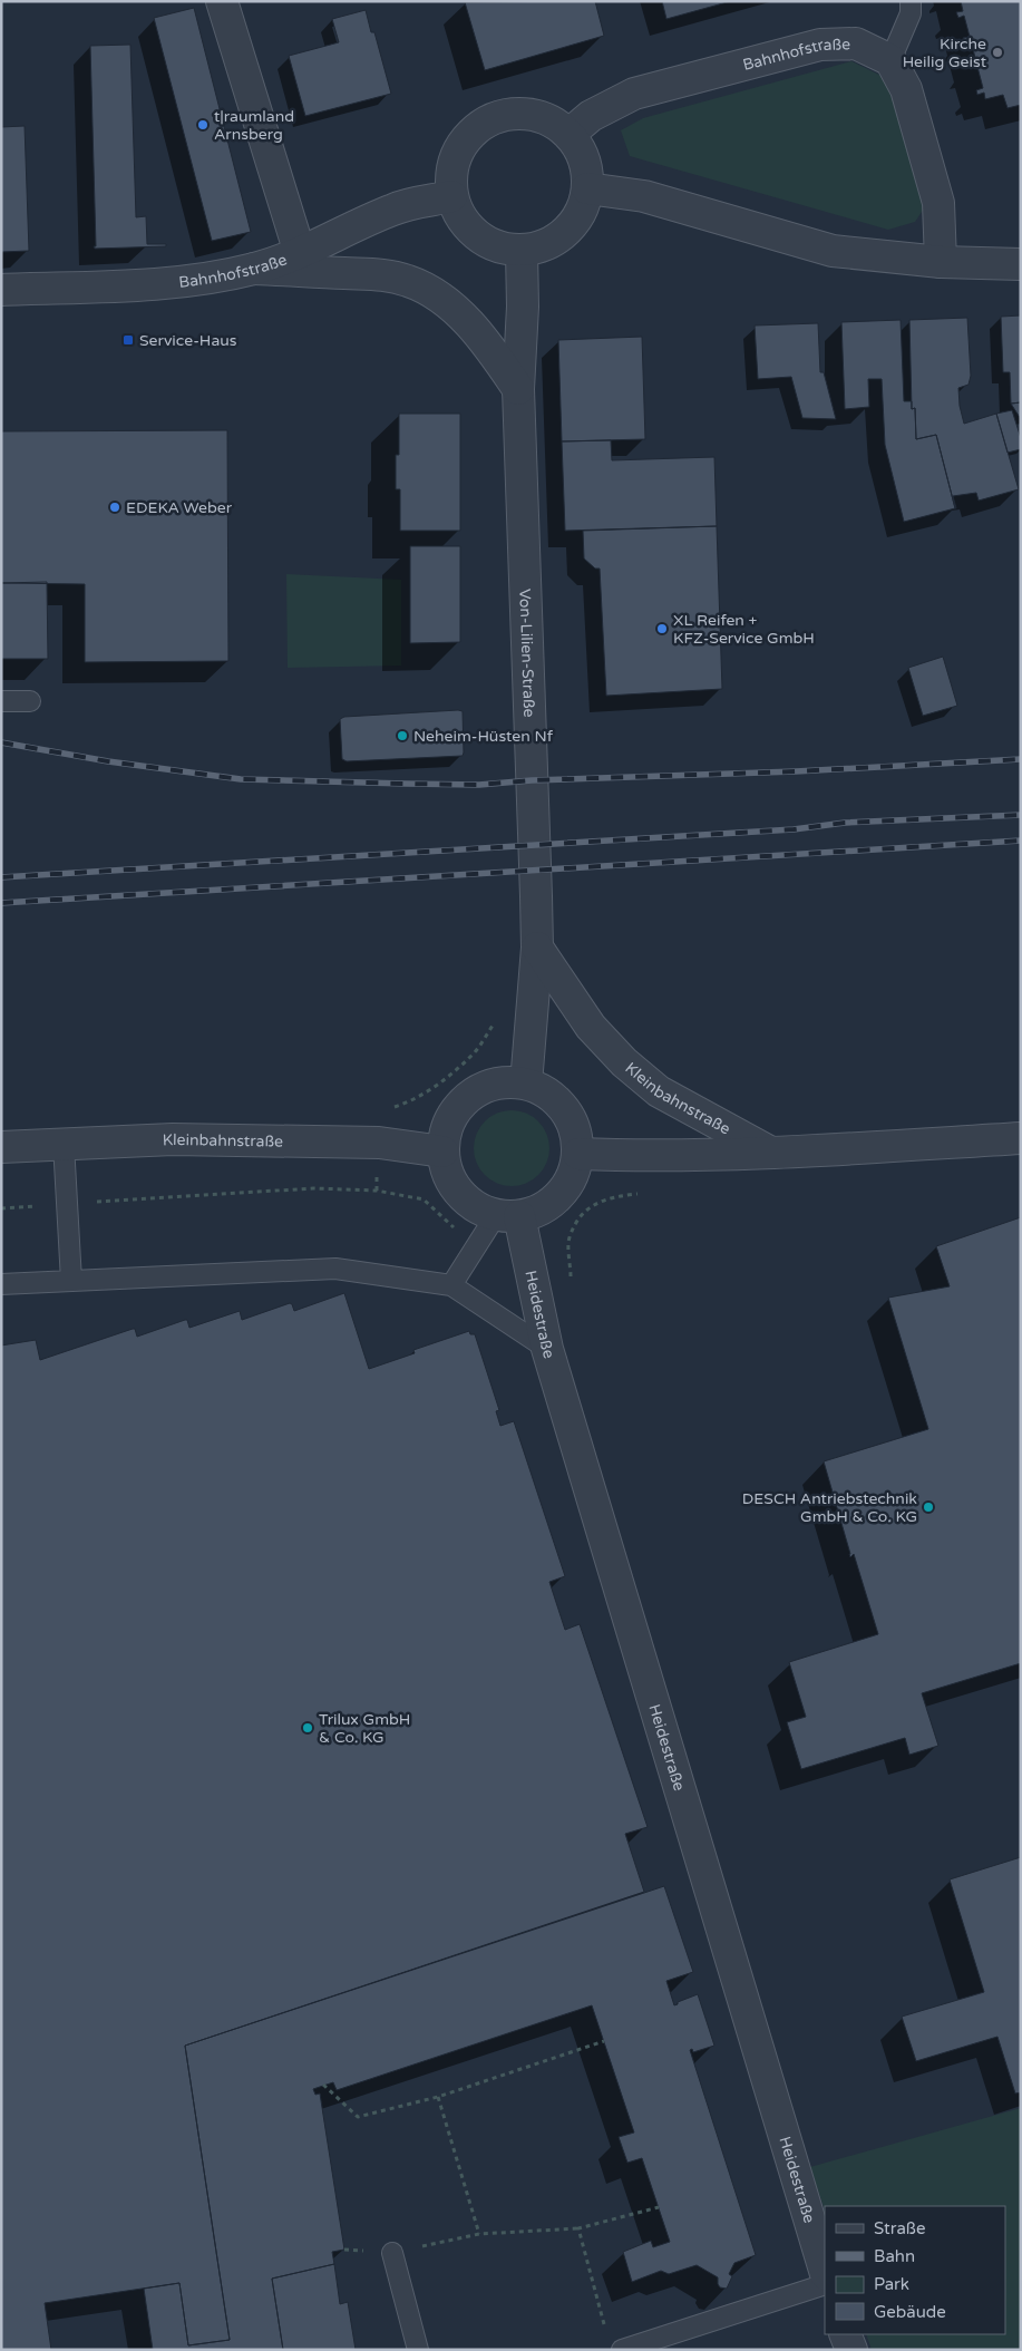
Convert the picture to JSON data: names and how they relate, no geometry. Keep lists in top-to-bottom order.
{
  "streets": {
    "street": [
      "Bahnhofstraße",
      "Von-Lilien-Straße",
      "Kleinbahnstraße",
      "Heidestraße"
    ]
  },
  "crossings": [
    ["Bahnhofstraße", "Von-Lilien-Straße"],
    ["Von-Lilien-Straße", "Kleinbahnstraße"],
    ["Von-Lilien-Straße", "Heidestraße"],
    ["Kleinbahnstraße", "Heidestraße"]
  ],
  "places": {
    "other": [
      "Kirche Heilig Geist",
      "t|raumland Arnsberg",
      "EDEKA Weber",
      "XL Reifen + KFZ-Service GmbH",
      "Neheim-Hüsten Nf",
      "DESCH Antriebstechnik GmbH & Co. KG",
      "Trilux GmbH & Co. KG"
    ],
    "transit": ["Service-Haus"]
  },
  "legend": [
    "Straße",
    "Bahn",
    "Park",
    "Gebäude"
  ]
}
